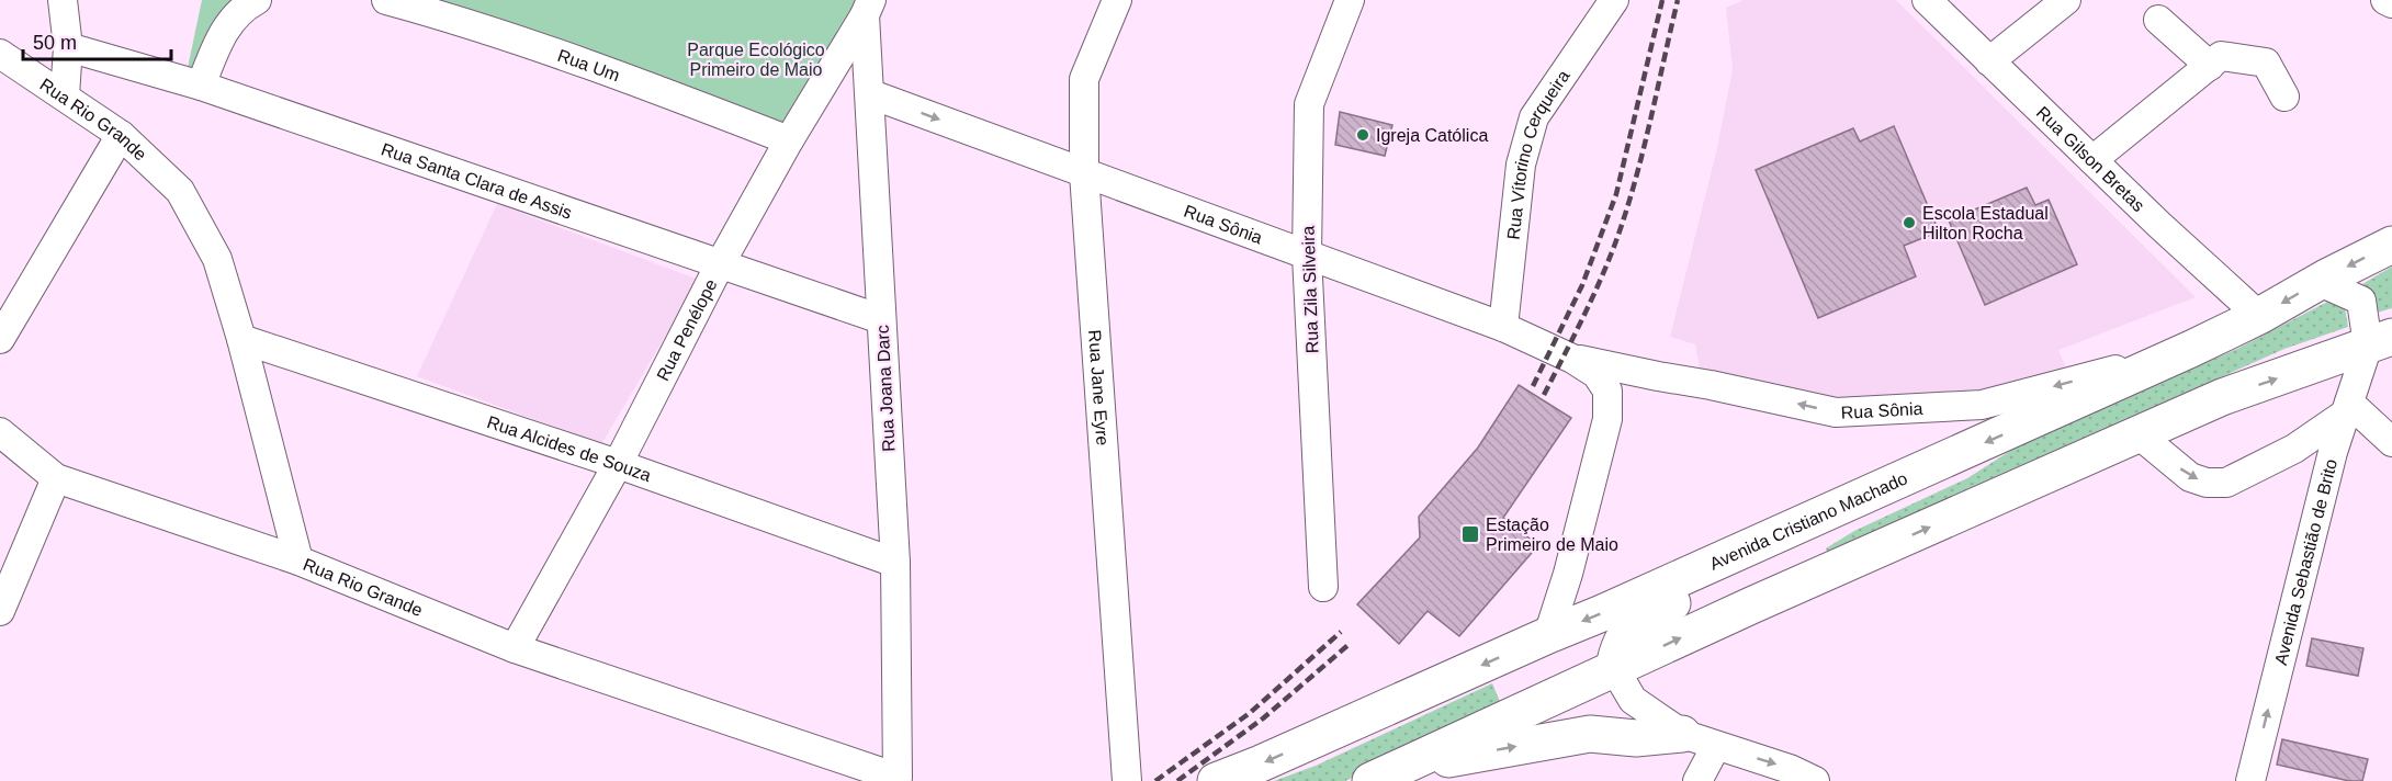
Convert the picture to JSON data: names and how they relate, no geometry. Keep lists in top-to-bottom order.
{
  "streets": {
    "highway": ["Avenida Cristiano Machado"],
    "street": [
      "Rua Um",
      "Rua Rio Grande",
      "Rua Vítorino Cerqueira",
      "Rua Gilson Bretas",
      "Rua Santa Clara de Assis",
      "Rua Sônia",
      "Rua Zila Silveira",
      "Rua Penélope",
      "Rua Jane Eyre",
      "Rua Joana Darc",
      "Rua Alcides de Souza",
      "Avenida Sebastião de Brito"
    ]
  },
  "crossings": [
    ["Rua Um", "Rua Penélope"],
    ["Rua Rio Grande", "Rua Penélope"],
    ["Rua Rio Grande", "Rua Joana Darc"],
    ["Rua Rio Grande", "Rua Alcides de Souza"],
    ["Rua Vítorino Cerqueira", "Rua Sônia"],
    ["Rua Gilson Bretas", "Avenida Cristiano Machado"],
    ["Rua Santa Clara de Assis", "Rua Penélope"],
    ["Rua Santa Clara de Assis", "Rua Joana Darc"],
    ["Rua Sônia", "Rua Zila Silveira"],
    ["Rua Sônia", "Rua Jane Eyre"],
    ["Rua Sônia", "Rua Joana Darc"],
    ["Rua Sônia", "Avenida Cristiano Machado"],
    ["Rua Penélope", "Rua Joana Darc"],
    ["Rua Penélope", "Rua Alcides de Souza"],
    ["Rua Joana Darc", "Rua Alcides de Souza"]
  ],
  "one_way": ["Avenida Sebastião de Brito"],
  "parks": ["Parque Ecológico Primeiro de Maio"],
  "places": {
    "other": ["Igreja Católica", "Escola Estadual Hilton Rocha"],
    "transit": ["Estação Primeiro de Maio"]
  },
  "scale_bar": "50 m"
}
